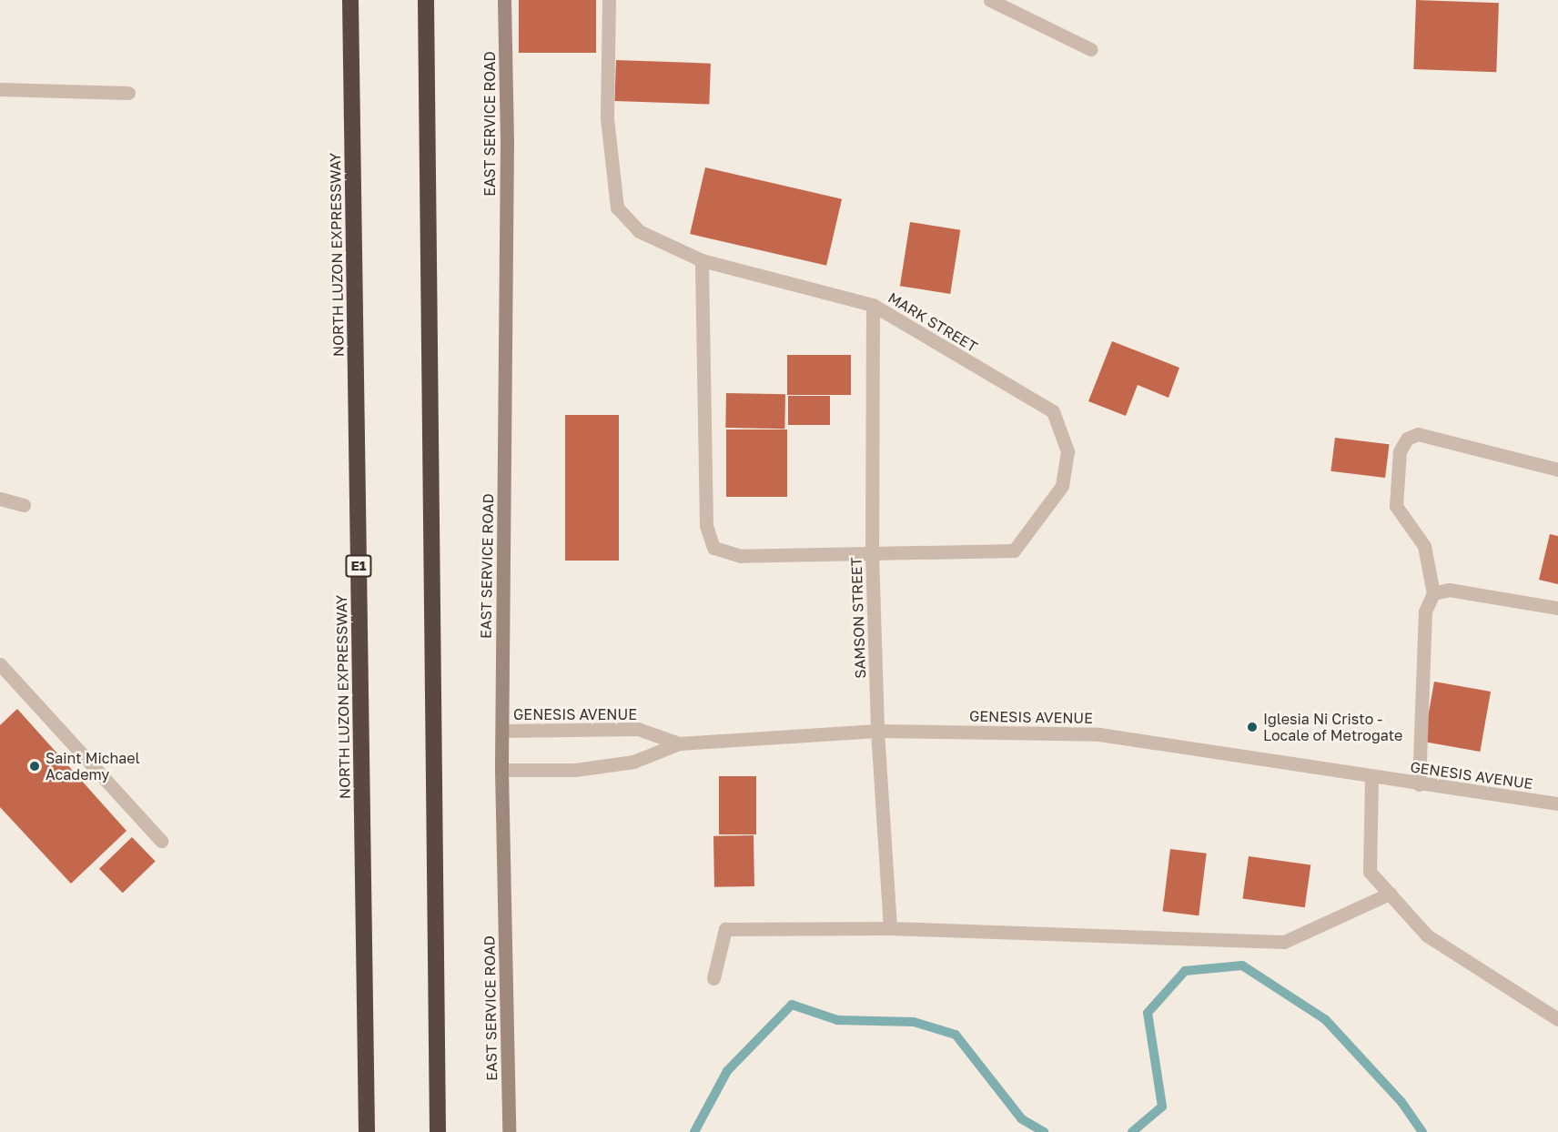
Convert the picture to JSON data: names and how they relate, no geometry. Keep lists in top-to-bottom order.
{
  "streets": {
    "highway": ["NORTH LUZON EXPRESSWAY", "E1"],
    "main road": ["EAST SERVICE ROAD"],
    "street": ["MARK STREET", "SAMSON STREET", "GENESIS AVENUE"]
  },
  "crossings": [
    ["EAST SERVICE ROAD", "GENESIS AVENUE"],
    ["MARK STREET", "SAMSON STREET"],
    ["SAMSON STREET", "GENESIS AVENUE"]
  ],
  "places": ["Iglesia Ni Cristo - Locale of Metrogate", "Saint Michael Academy"]
}
